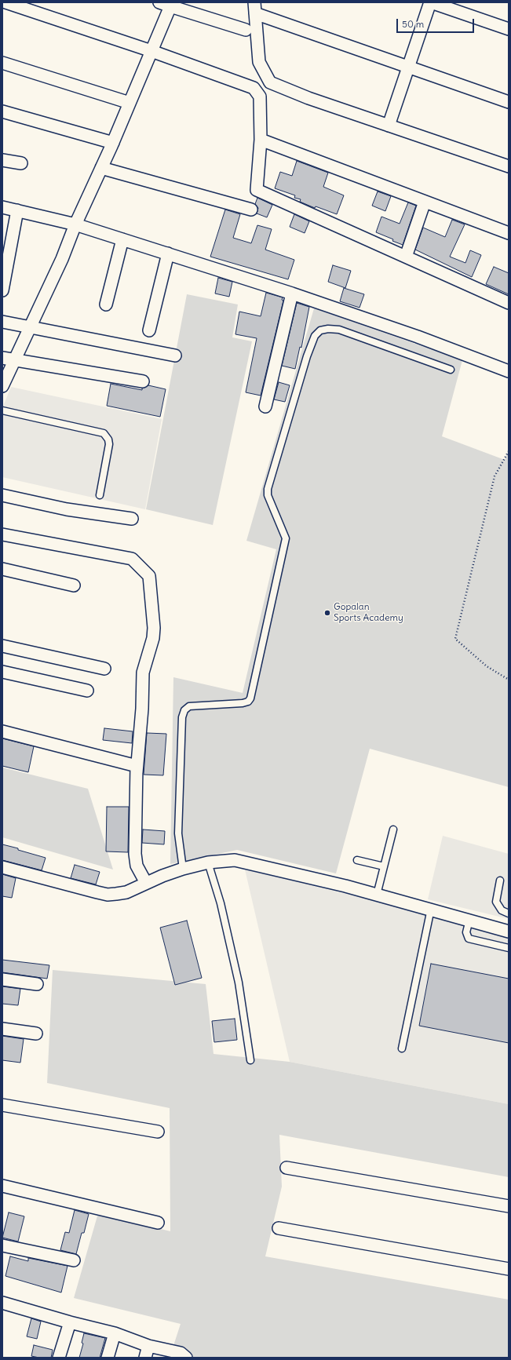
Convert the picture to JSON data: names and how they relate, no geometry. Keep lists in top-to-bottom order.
{
  "places": ["Gopalan Sports Academy"],
  "scale_bar": "50 m"
}
